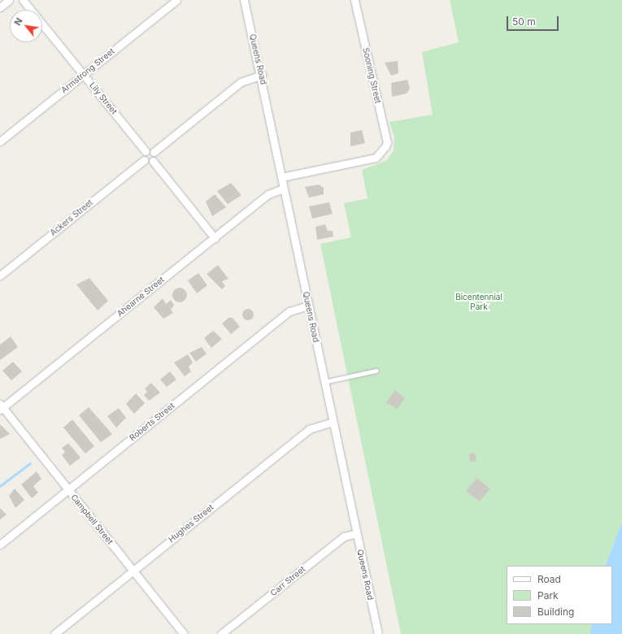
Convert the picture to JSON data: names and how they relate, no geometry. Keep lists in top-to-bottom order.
{
  "streets": {
    "street": [
      "Queens Road",
      "Armstrong Street",
      "Sooning Street",
      "Lily Street",
      "Ackers Street",
      "Ahearne Street",
      "Roberts Street",
      "Campbell Street",
      "Hughes Street",
      "Carr Street"
    ]
  },
  "crossings": [
    ["Queens Road", "Sooning Street"],
    ["Queens Road", "Ahearne Street"],
    ["Queens Road", "Roberts Street"],
    ["Queens Road", "Hughes Street"],
    ["Queens Road", "Carr Street"],
    ["Armstrong Street", "Lily Street"],
    ["Ahearne Street", "Campbell Street"],
    ["Roberts Street", "Campbell Street"],
    ["Campbell Street", "Hughes Street"]
  ],
  "parks": ["Bicentennial Park"],
  "legend": ["Road", "Park", "Building"],
  "scale_bar": "50 m",
  "north": "top left"
}
